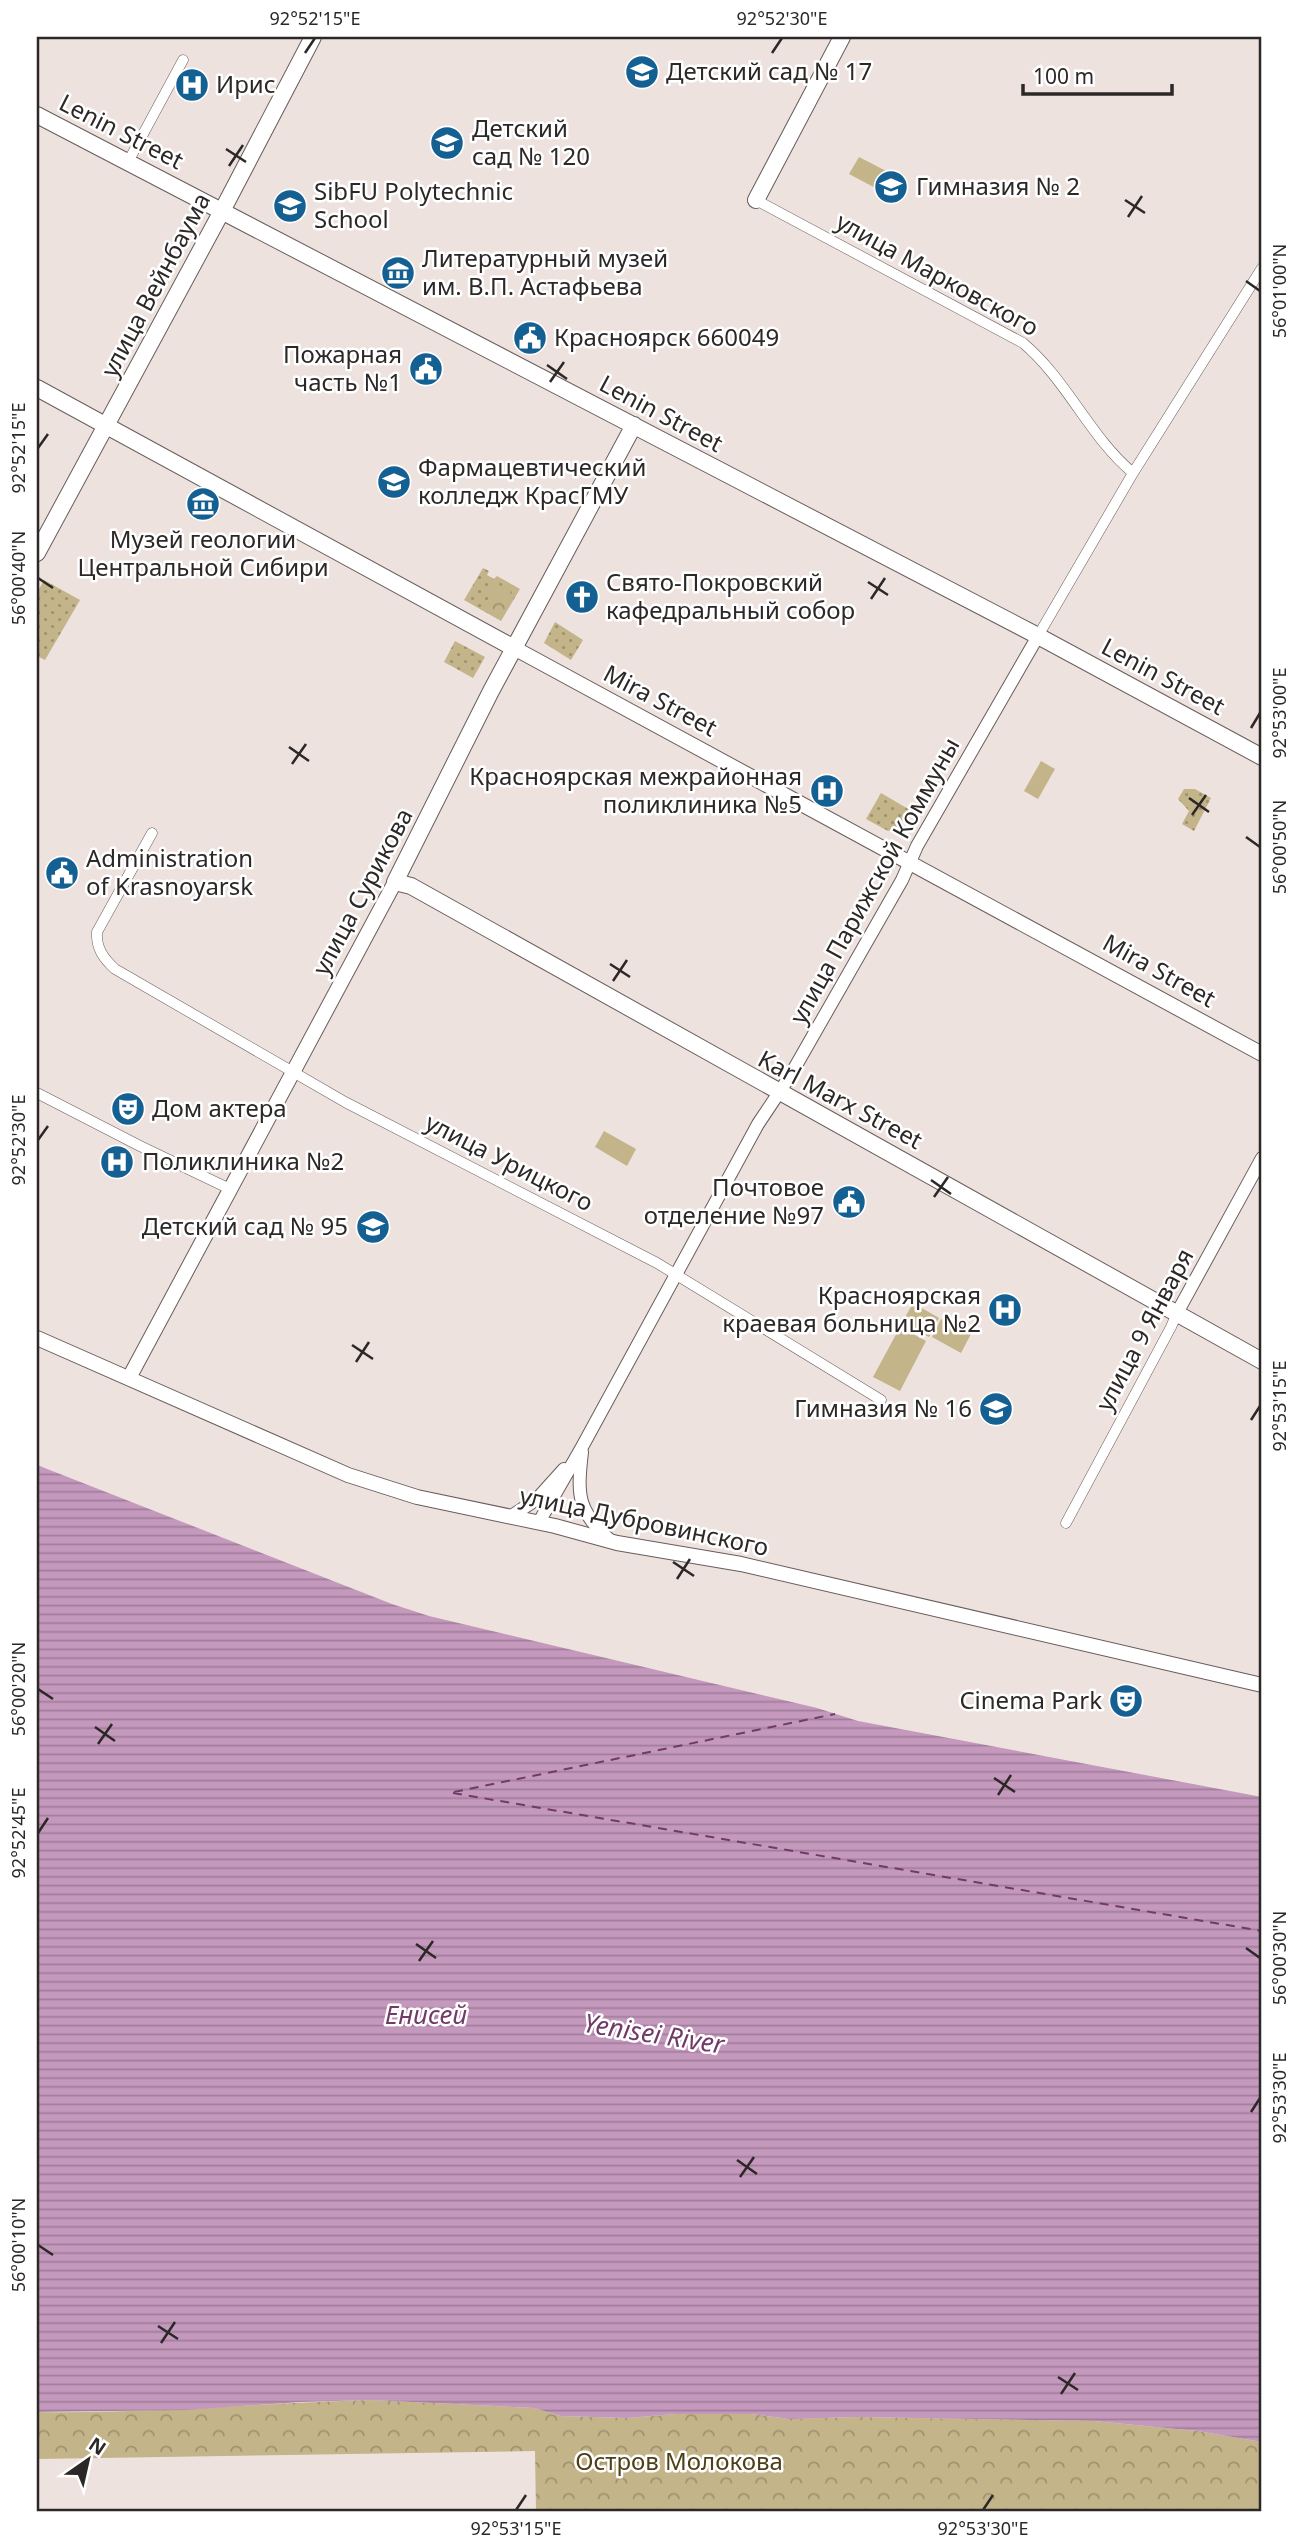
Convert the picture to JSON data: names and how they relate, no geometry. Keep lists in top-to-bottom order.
{
  "streets": {
    "main road": [
      "Lenin Street",
      "улица Вейнбаума",
      "Mira Street",
      "улица Сурикова",
      "Karl Marx Street",
      "улица Дубровинского"
    ],
    "street": [
      "улица Марковского",
      "улица Парижской Коммуны",
      "улица Урицкого",
      "улица 9 Января"
    ]
  },
  "crossings": [
    ["Lenin Street", "улица Вейнбаума"],
    ["Lenin Street", "улица Парижской Коммуны"],
    ["Lenin Street", "улица Сурикова"],
    ["улица Марковского", "улица Парижской Коммуны"],
    ["улица Вейнбаума", "Mira Street"],
    ["Mira Street", "улица Парижской Коммуны"],
    ["Mira Street", "улица Сурикова"],
    ["улица Парижской Коммуны", "Karl Marx Street"],
    ["улица Парижской Коммуны", "улица Урицкого"],
    ["улица Парижской Коммуны", "улица Дубровинского"],
    ["улица Сурикова", "Karl Marx Street"],
    ["улица Сурикова", "улица Урицкого"],
    ["улица Сурикова", "улица Дубровинского"],
    ["Karl Marx Street", "улица 9 Января"]
  ],
  "water": ["Енисей", "Yenisei River"],
  "parks": ["Остров Молокова"],
  "places": {
    "school or university": [
      "Детский сад № 17",
      "Детский сад № 120",
      "Гимназия № 2",
      "SibFU Polytechnic School",
      "Фармацевтический колледж КрасГМУ",
      "Детский сад № 95",
      "Гимназия № 16"
    ],
    "hospital": [
      "Ирис",
      "Красноярская межрайонная поликлиника №5",
      "Поликлиника №2",
      "Красноярская краевая больница №2"
    ],
    "museum": ["Литературный музей им. В.П. Астафьева", "Музей геологии Центральной Сибири"],
    "public building": [
      "Красноярск 660049",
      "Пожарная часть №1",
      "Administration of Krasnoyarsk",
      "Почтовое отделение №97"
    ],
    "church": ["Свято-Покровский кафедральный собор"],
    "theatre": ["Дом актера", "Cinema Park"]
  },
  "scale_bar": "100 m",
  "north": "top right",
  "coordinates": [
    "92°52'15\"E",
    "92°52'30\"E",
    "56°01'00\"N",
    "56°00'40\"N",
    "92°53'00\"E",
    "56°00'50\"N",
    "92°53'15\"E",
    "56°00'20\"N",
    "92°52'45\"E",
    "56°00'30\"N",
    "92°53'30\"E",
    "56°00'10\"N"
  ]
}
